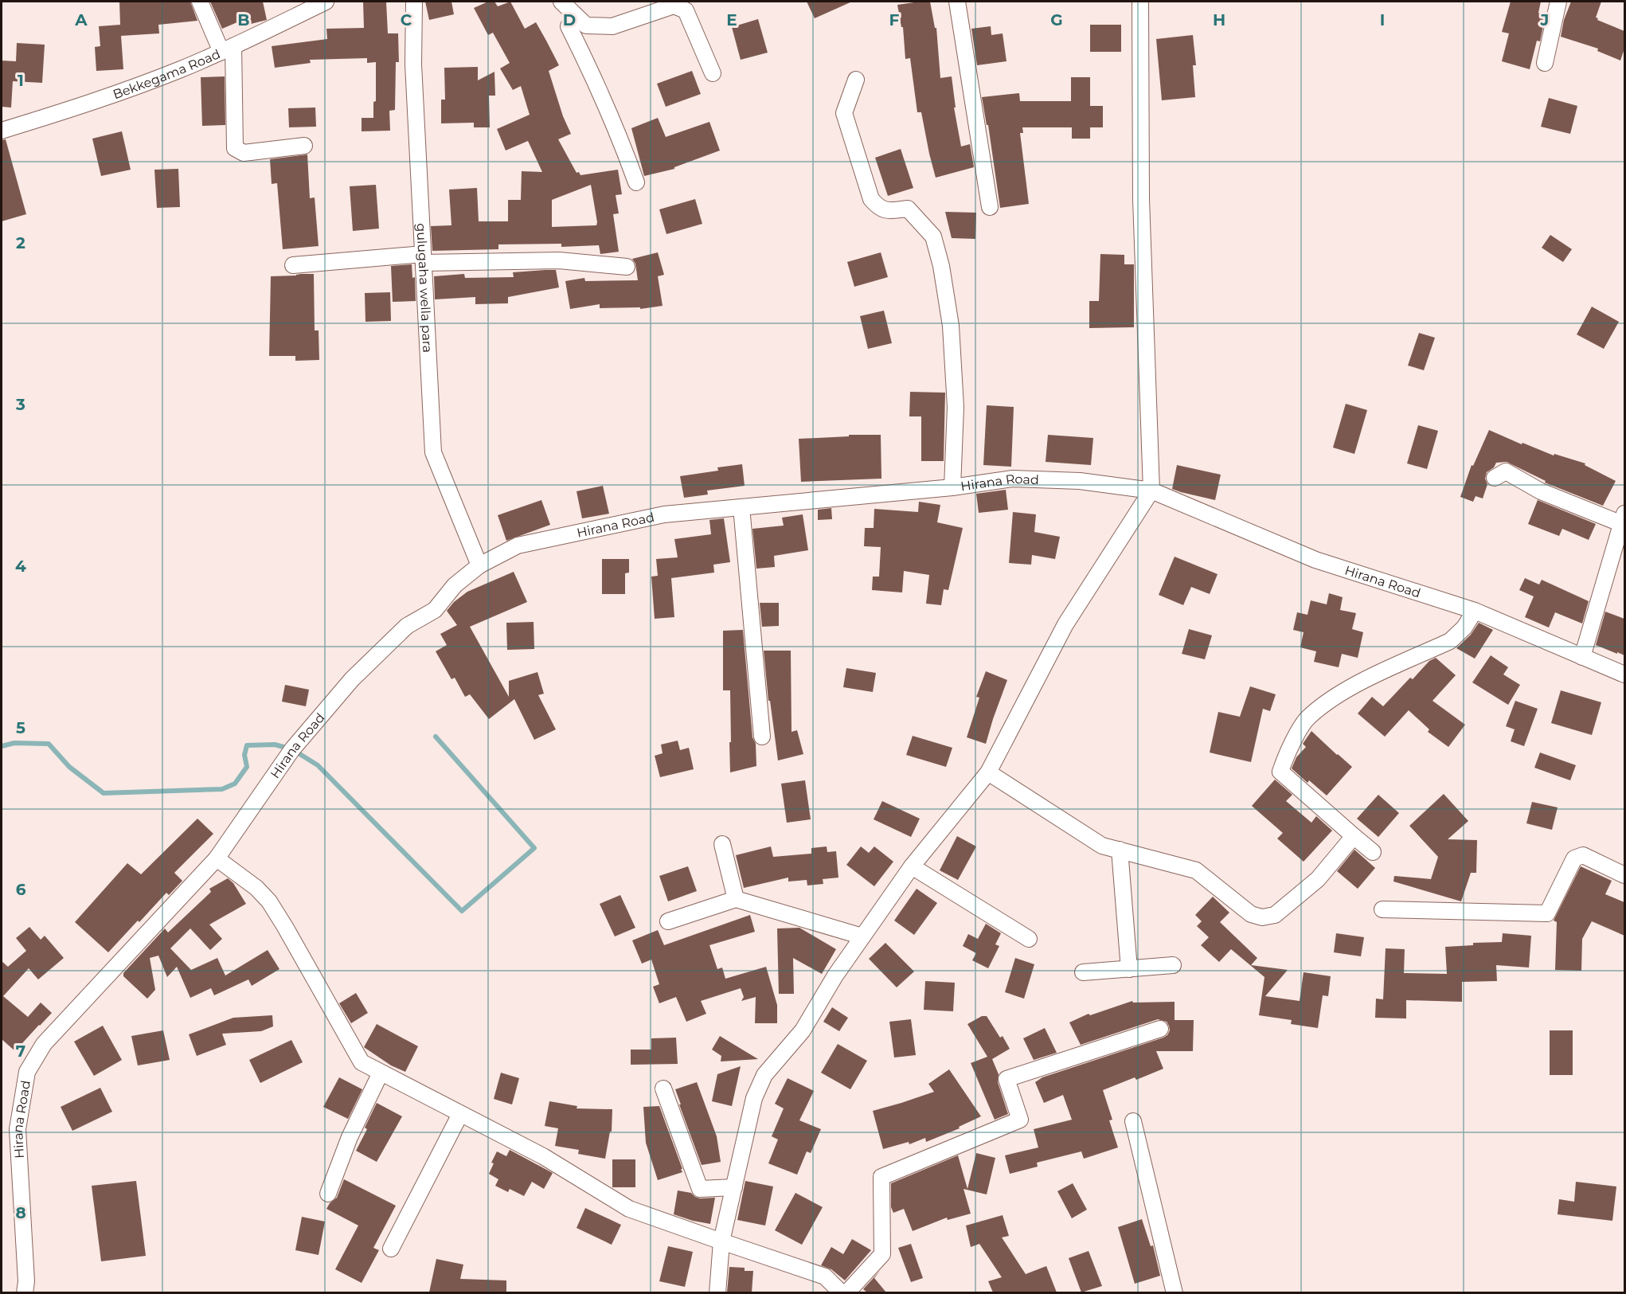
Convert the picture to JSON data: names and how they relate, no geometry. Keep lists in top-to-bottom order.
{
  "streets": {
    "street": ["Bekkegama Road", "gulugaha wella para", "Hirana Road"]
  },
  "crossings": [
    ["gulugaha wella para", "Hirana Road"]
  ],
  "grid": {
    "columns": [
      "A",
      "B",
      "C",
      "D",
      "E",
      "F",
      "G",
      "H",
      "I",
      "J"
    ],
    "rows": [
      "1",
      "2",
      "3",
      "4",
      "5",
      "6",
      "7",
      "8"
    ]
  }
}
